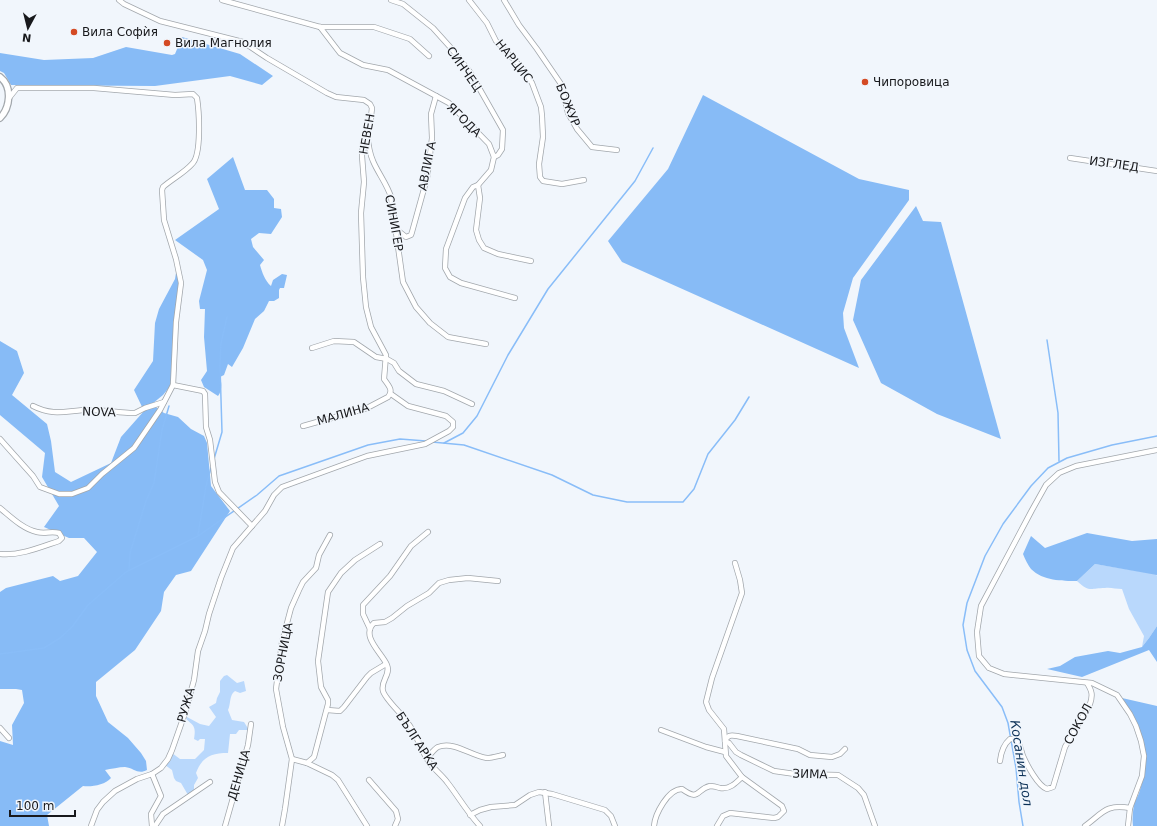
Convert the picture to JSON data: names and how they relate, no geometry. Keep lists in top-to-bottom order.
{
  "streets": {
    "street": [
      "НАРЦИС",
      "СИНЧЕЦ",
      "БОЖУР",
      "ЯГОДА",
      "НЕВЕН",
      "ИЗГЛЕД",
      "АВЛИГА",
      "СИНИГЕР",
      "NOVA",
      "МАЛИНА",
      "ЗОРНИЦА",
      "РУЖА",
      "СОКОЛ",
      "БЪЛГАРКА",
      "ЗИМА",
      "ДЕНИЦА"
    ]
  },
  "crossings": [
    ["СИНЧЕЦ", "ЯГОДА"],
    ["ЯГОДА", "АВЛИГА"],
    ["НЕВЕН", "СИНИГЕР"],
    ["АВЛИГА", "СИНИГЕР"],
    ["МАЛИНА", "РУЖА"]
  ],
  "water": ["Косанин дол"],
  "places": ["Вила Софѝя", "Вила Магнолия", "Чипоровица"],
  "scale_bar": "100 m",
  "north": "bottom"
}
